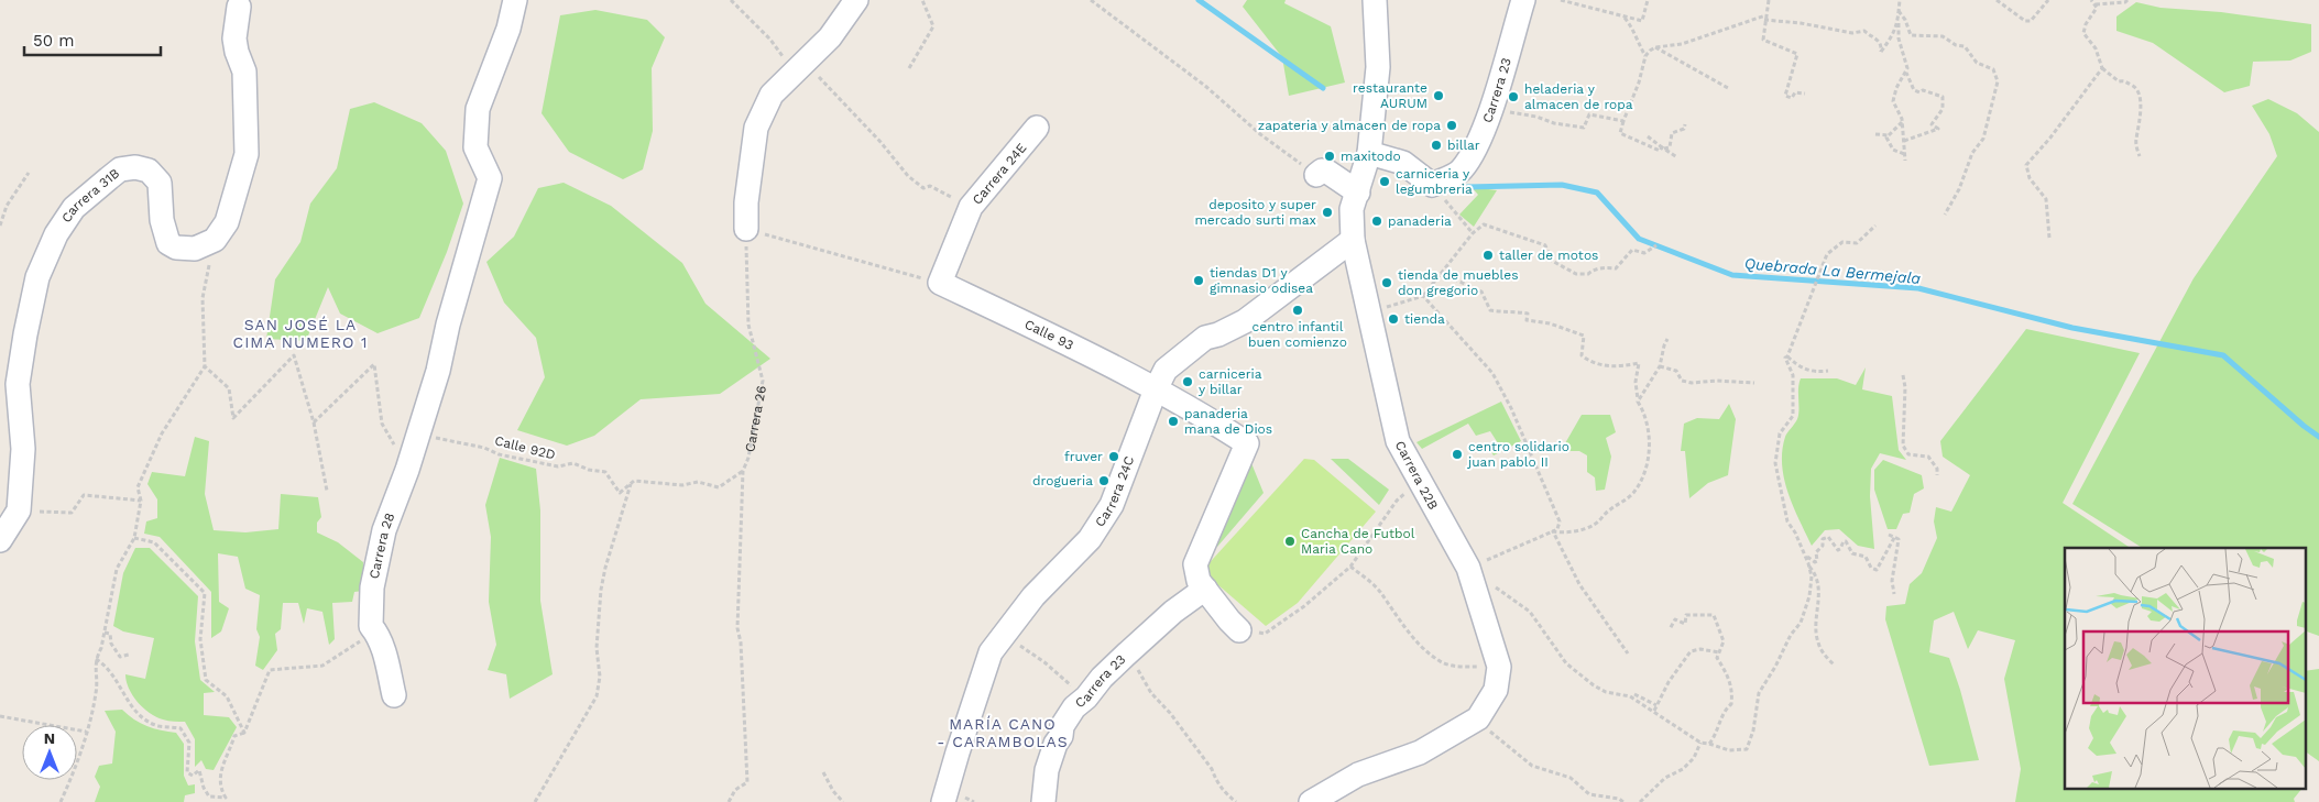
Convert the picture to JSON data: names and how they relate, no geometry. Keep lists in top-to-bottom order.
{
  "streets": {
    "street": [
      "Carrera 23",
      "Carrera 24E",
      "Carrera 31B",
      "Calle 93",
      "Carrera 22B",
      "Carrera 24C",
      "Carrera 28"
    ],
    "path": ["Carrera 26", "Calle 92D"]
  },
  "crossings": [
    ["Carrera 24E", "Calle 93"],
    ["Calle 93", "Carrera 24C"],
    ["Carrera 26", "Calle 92D"],
    ["Calle 92D", "Carrera 28"],
    ["Carrera 22B", "Carrera 24C"]
  ],
  "districts": ["SAN JOSÉ LA CIMA NUMERO 1", "MARÍA CANO - CARAMBOLAS"],
  "water": ["Quebrada La Bermejala"],
  "places": [
    "restaurante AURUM",
    "heladeria y almacen de ropa",
    "zapateria y almacen de ropa",
    "billar",
    "maxitodo",
    "carniceria y legumbreria",
    "deposito y super mercado surti max",
    "panaderia",
    "taller de motos",
    "tiendas D1 y gimnasio odisea",
    "tienda de muebles don gregorio",
    "centro infantil buen comienzo",
    "tienda",
    "carniceria y billar",
    "panaderia mana de Dios",
    "centro solidario juan pablo II",
    "fruver",
    "drogueria",
    "Cancha de Futbol Maria Cano"
  ],
  "scale_bar": "50 m",
  "north": "top"
}
